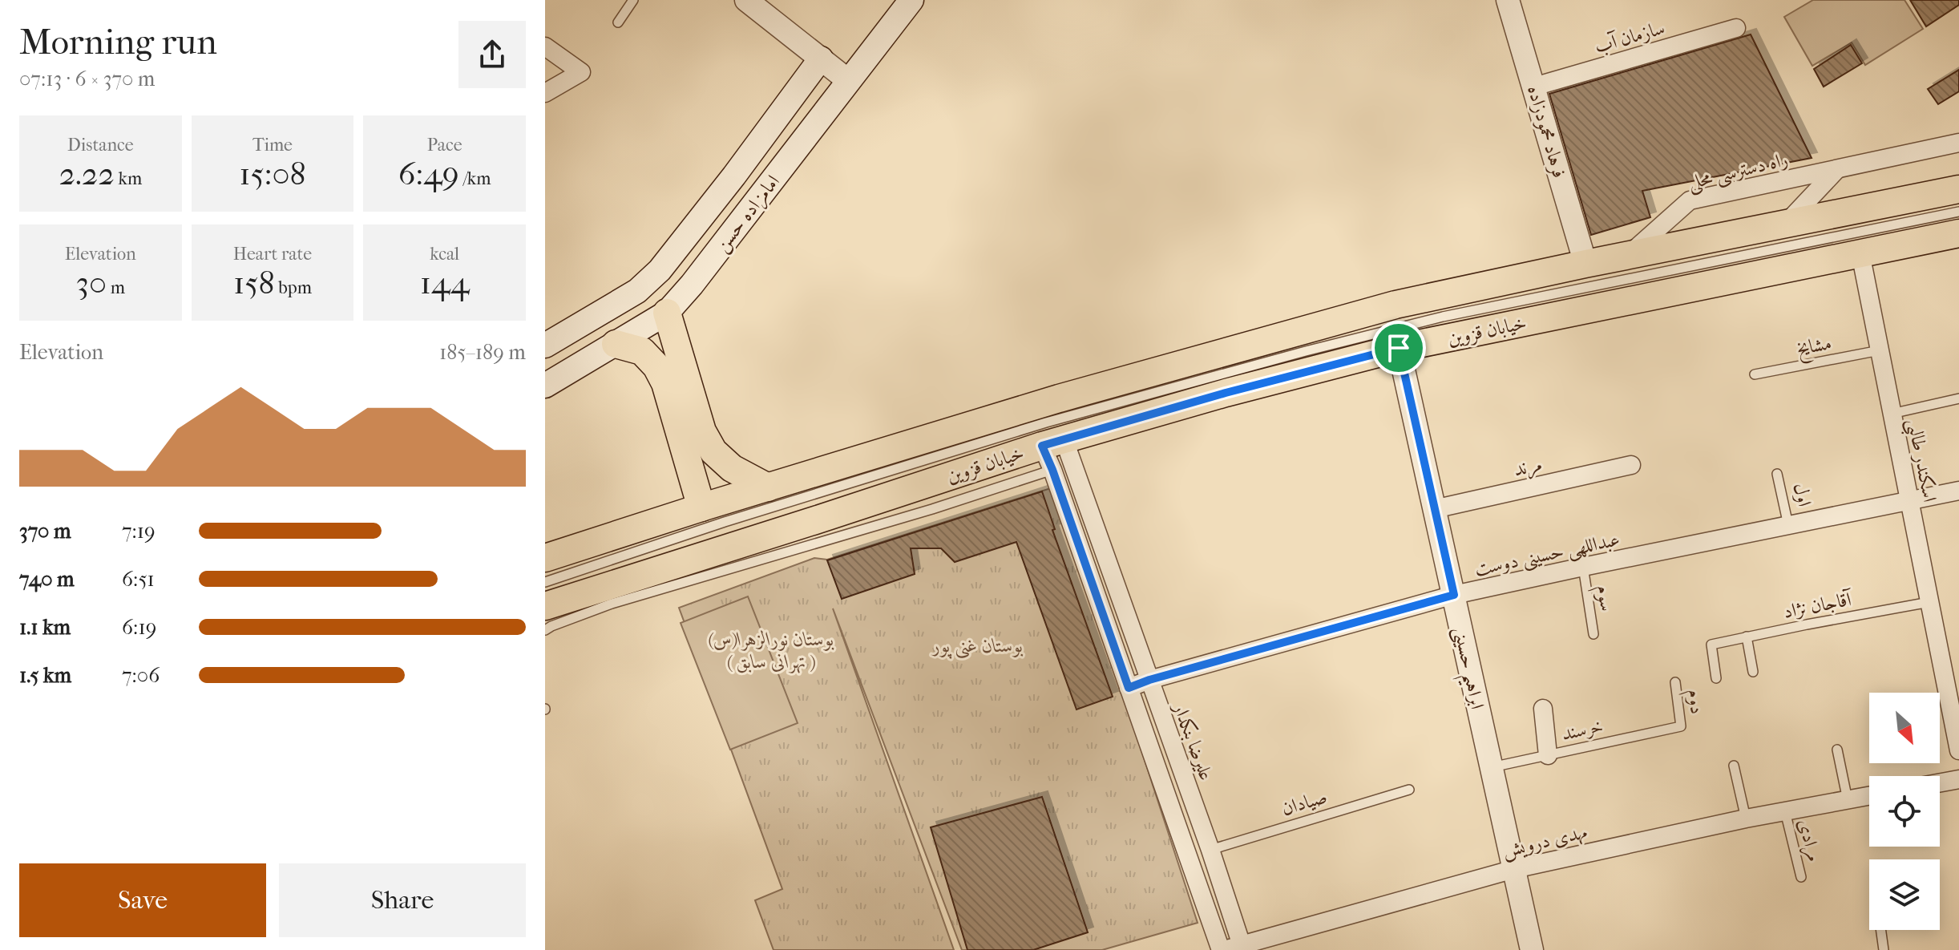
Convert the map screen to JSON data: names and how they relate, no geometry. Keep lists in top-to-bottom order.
{
  "streets": {
    "main road": ["امامزاده حسن", "خیابان قزوین"],
    "street": [
      "سازمان آب",
      "فرهاد محمودزاده",
      "راه دسترسی محلی",
      "اسکندر طالبی",
      "مرند",
      "عبداللهی حسینی دوست",
      "ابراهیم حسینی",
      "علیرضا بنکدار",
      "مهدی درویش"
    ],
    "lane": [
      "مشایخ",
      "اول",
      "سوم",
      "آقاجان نژاد",
      "دوم",
      "خرسند",
      "صیادان",
      "مرادی"
    ]
  },
  "crossings": [
    ["سازمان آب", "فرهاد محمودزاده"],
    ["خیابان قزوین", "اسکندر طالبی"],
    ["خیابان قزوین", "ابراهیم حسینی"],
    ["خیابان قزوین", "علیرضا بنکدار"],
    ["مشایخ", "اسکندر طالبی"],
    ["اسکندر طالبی", "عبداللهی حسینی دوست"],
    ["اسکندر طالبی", "آقاجان نژاد"],
    ["مرند", "ابراهیم حسینی"],
    ["اول", "عبداللهی حسینی دوست"],
    ["عبداللهی حسینی دوست", "سوم"],
    ["عبداللهی حسینی دوست", "ابراهیم حسینی"],
    ["عبداللهی حسینی دوست", "علیرضا بنکدار"],
    ["ابراهیم حسینی", "خرسند"],
    ["ابراهیم حسینی", "مهدی درویش"],
    ["دوم", "خرسند"],
    ["علیرضا بنکدار", "صیادان"],
    ["علیرضا بنکدار", "مهدی درویش"],
    ["مرادی", "مهدی درویش"]
  ],
  "parks": ["بوستان نورالزهرا(س) ( تهرانی سابق )", "بوستان غنی پور"],
  "north": "bottom right",
  "page": {
    "heading": ["Morning run", "07:13 · 6 × 370 m"],
    "stats": [
      ["Distance", "2.22 km"],
      ["Time", "15:08"],
      ["Pace", "6:49 /km"],
      ["Elevation", "30 m"],
      ["Heart rate", "158 bpm"],
      ["kcal", "144"]
    ],
    "chart": ["Elevation", "185–189 m"],
    "list": [
      {
        "name": "370 m",
        "note": "7:19"
      },
      {
        "name": "740 m",
        "note": "6:51"
      },
      {
        "name": "1.1 km",
        "note": "6:19"
      },
      {
        "name": "1.5 km",
        "note": "7:06"
      }
    ],
    "buttons": ["Save", "Share"]
  }
}
